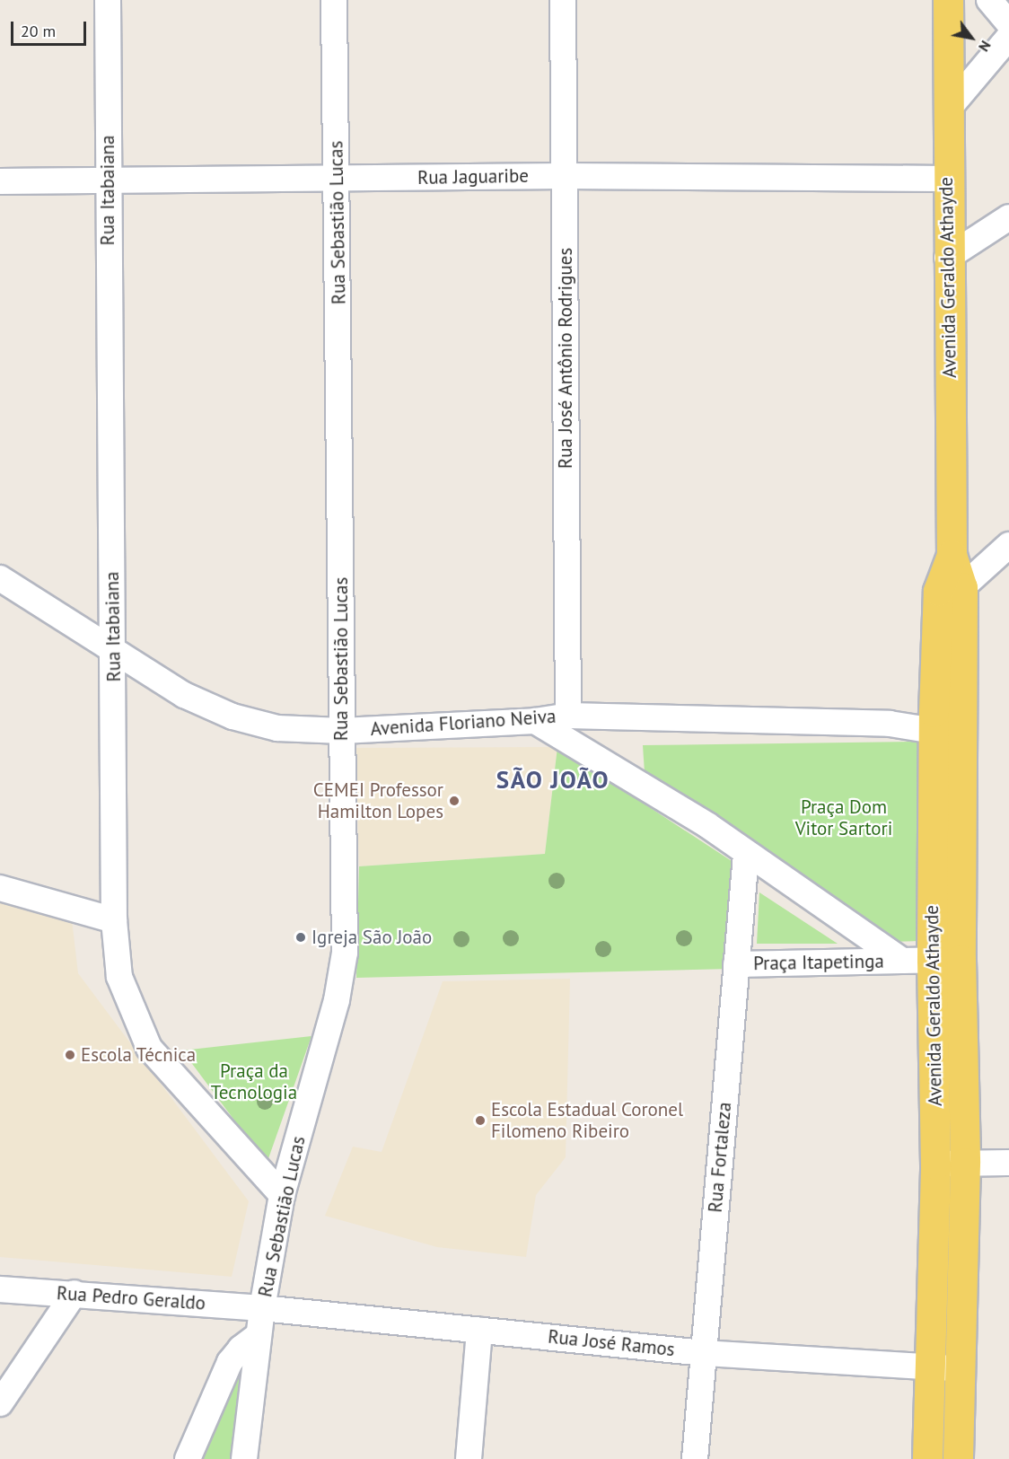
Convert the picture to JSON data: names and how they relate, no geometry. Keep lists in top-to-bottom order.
{
  "streets": {
    "main road": ["Avenida Geraldo Athayde"],
    "street": [
      "Rua Jaguaribe",
      "Rua Itabaiana",
      "Rua Sebastião Lucas",
      "Rua José Antônio Rodrigues",
      "Avenida Floriano Neiva",
      "Praça Itapetinga",
      "Rua Fortaleza",
      "Rua Pedro Geraldo",
      "Rua José Ramos"
    ]
  },
  "crossings": [
    ["Rua Jaguaribe", "Rua Itabaiana"],
    ["Rua Jaguaribe", "Rua Sebastião Lucas"],
    ["Rua Jaguaribe", "Avenida Geraldo Athayde"],
    ["Rua Jaguaribe", "Rua José Antônio Rodrigues"],
    ["Rua Itabaiana", "Rua Sebastião Lucas"],
    ["Rua Itabaiana", "Avenida Floriano Neiva"],
    ["Rua Sebastião Lucas", "Avenida Floriano Neiva"],
    ["Rua Sebastião Lucas", "Rua Pedro Geraldo"],
    ["Rua Sebastião Lucas", "Rua José Ramos"],
    ["Avenida Geraldo Athayde", "Avenida Floriano Neiva"],
    ["Avenida Geraldo Athayde", "Rua José Ramos"],
    ["Rua José Antônio Rodrigues", "Avenida Floriano Neiva"],
    ["Praça Itapetinga", "Rua Fortaleza"],
    ["Rua Fortaleza", "Rua José Ramos"],
    ["Rua Pedro Geraldo", "Rua José Ramos"]
  ],
  "districts": ["SÃO JOÃO"],
  "parks": ["Praça Dom Vitor Sartori", "Praça da Tecnologia"],
  "places": [
    "CEMEI Professor Hamilton Lopes",
    "Igreja São João",
    "Escola Técnica",
    "Escola Estadual Coronel Filomeno Ribeiro"
  ],
  "scale_bar": "20 m",
  "north": "bottom right"
}
